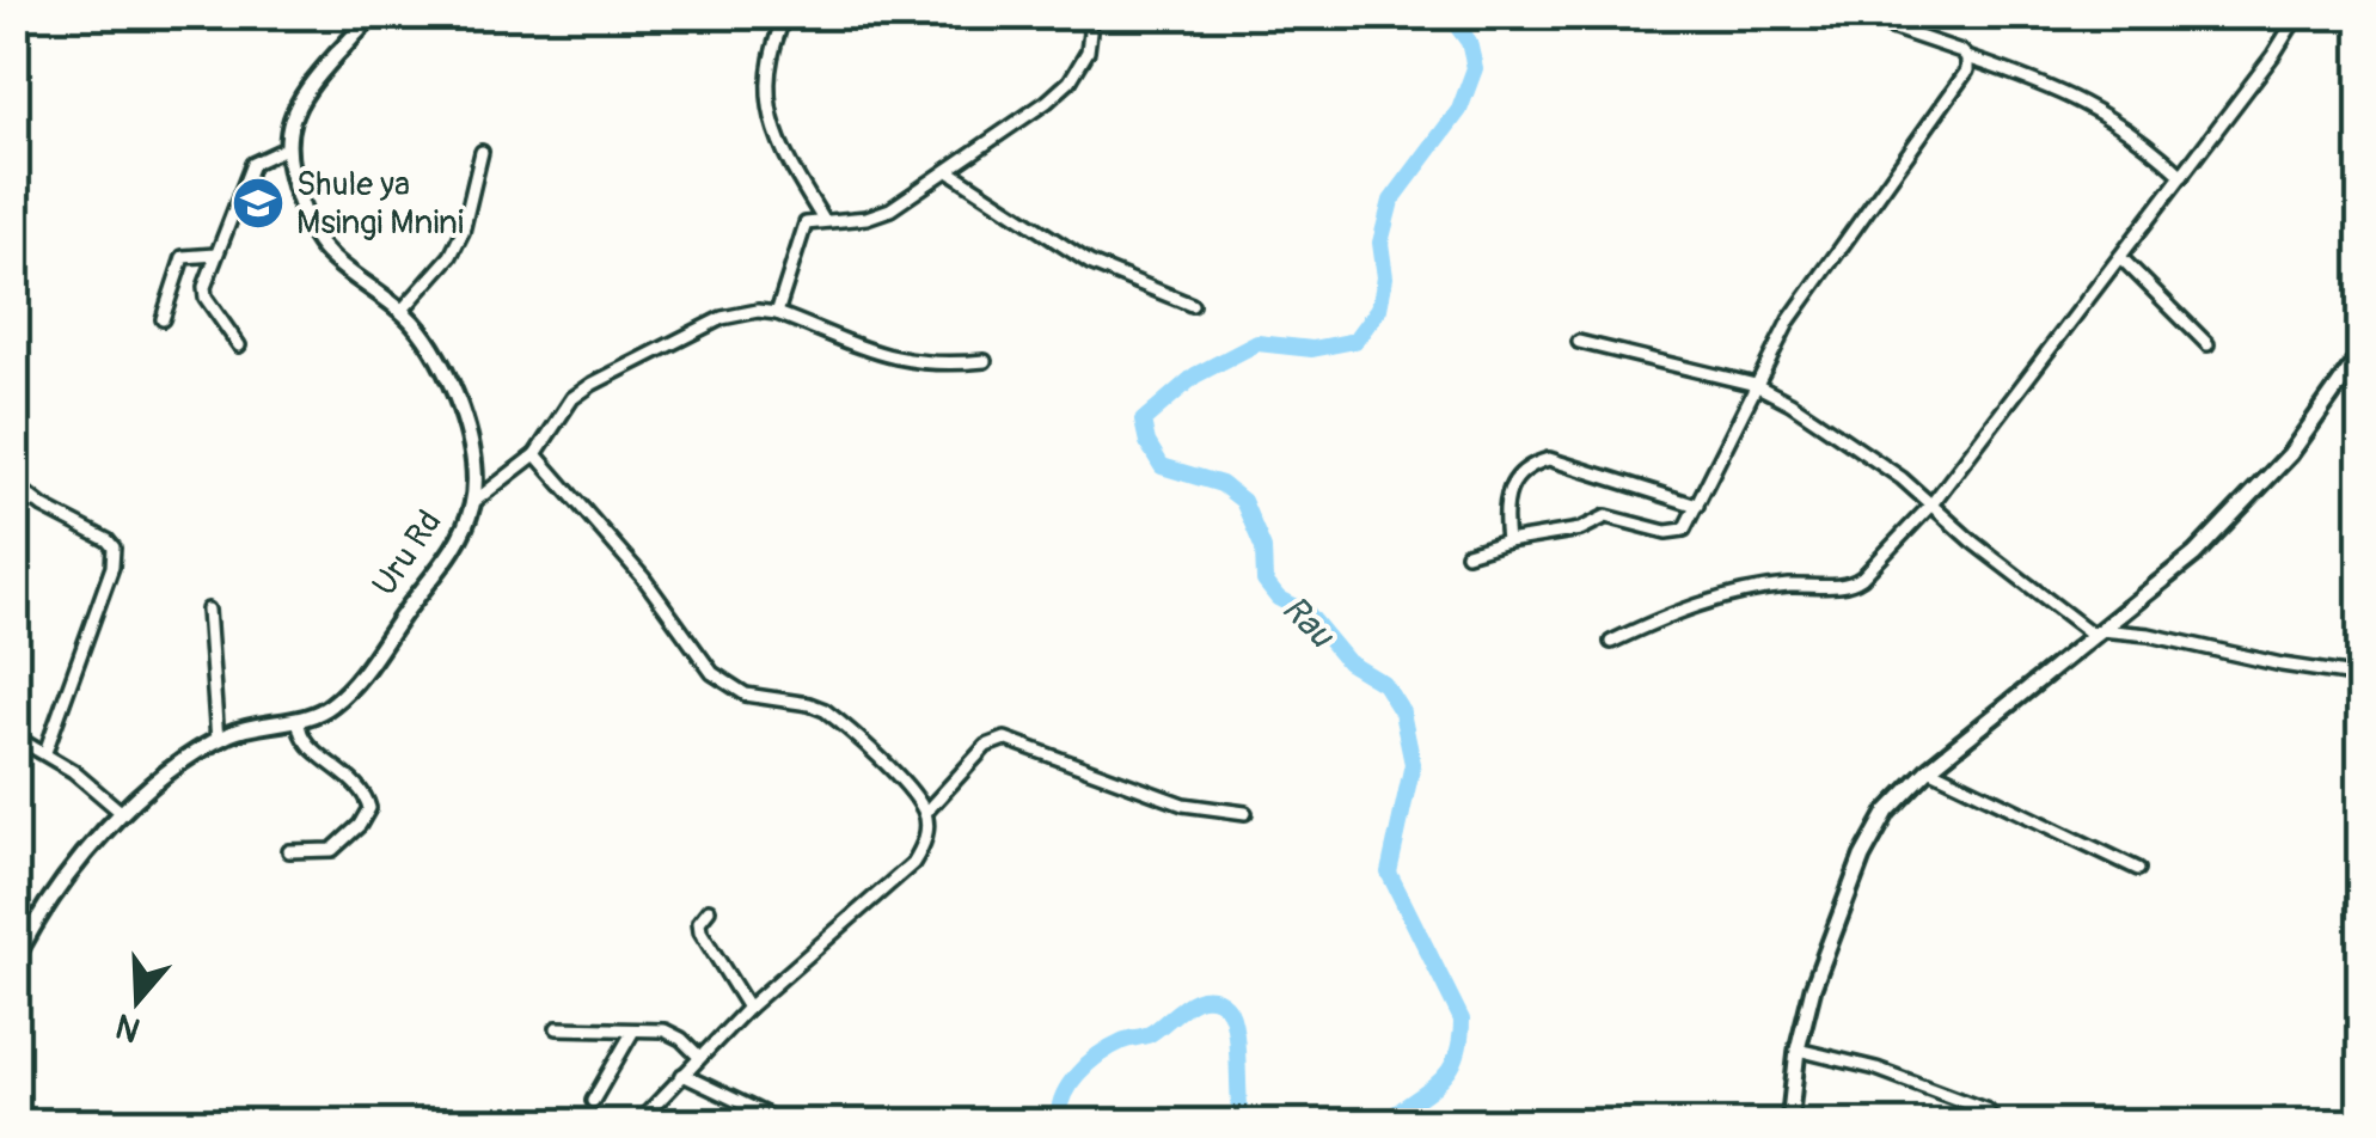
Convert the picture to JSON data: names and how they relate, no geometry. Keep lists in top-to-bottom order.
{
  "streets": {
    "street": ["Uru Rd"]
  },
  "water": ["Rau"],
  "places": {
    "school or university": ["Shule ya Msingi Mnini"]
  },
  "north": "bottom"
}
